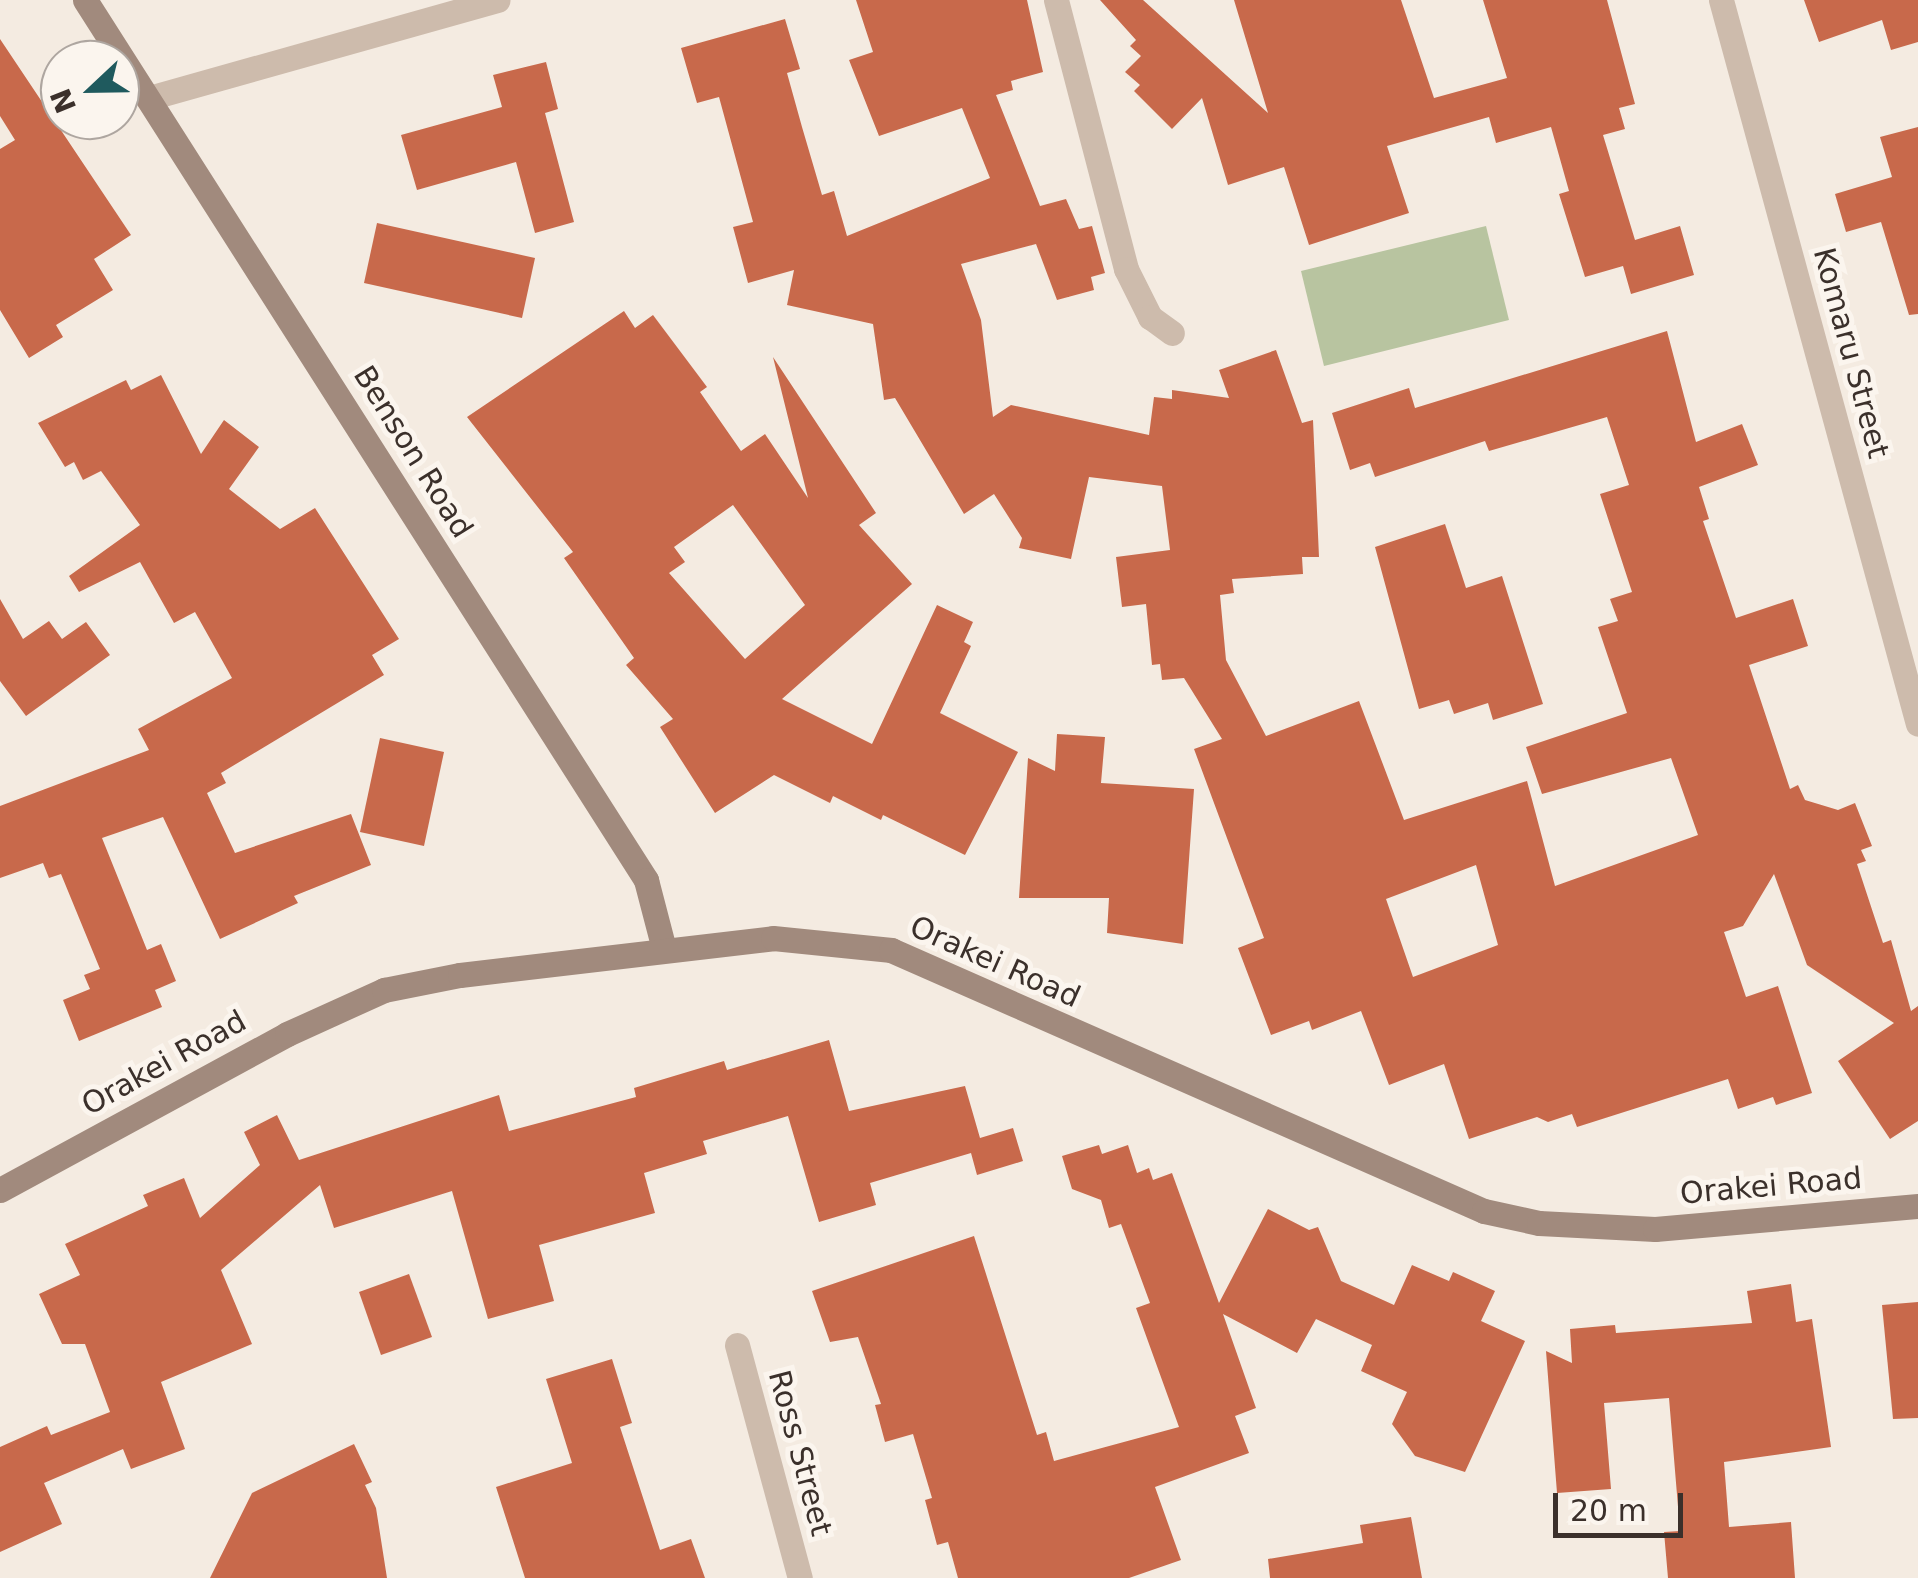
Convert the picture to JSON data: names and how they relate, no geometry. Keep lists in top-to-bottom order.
{
  "streets": {
    "main road": ["Benson Road", "Orakei Road"],
    "street": ["Komaru Street", "Ross Street"]
  },
  "crossings": [
    ["Benson Road", "Orakei Road"]
  ],
  "scale_bar": "20 m",
  "north": "left"
}
